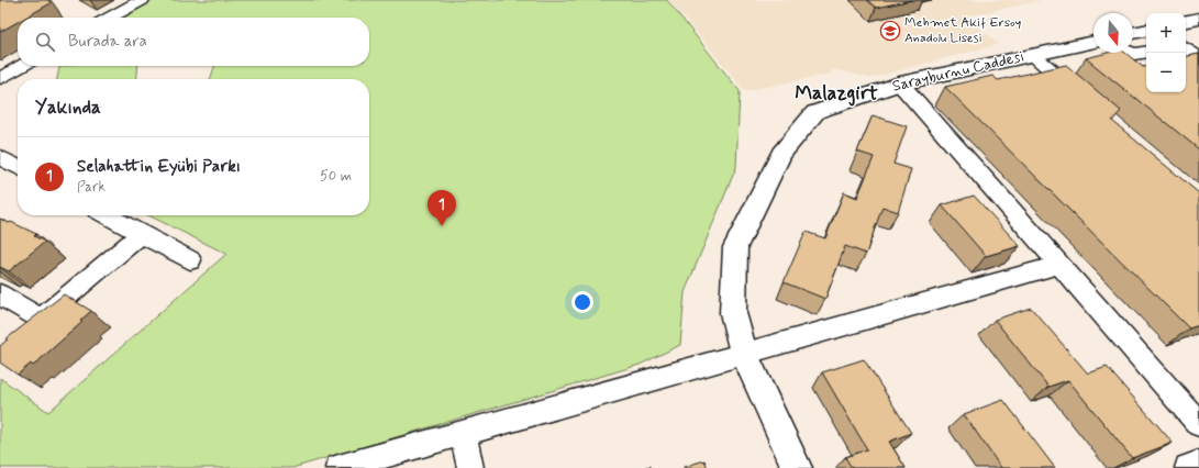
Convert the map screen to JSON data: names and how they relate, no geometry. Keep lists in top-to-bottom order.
{
  "streets": {
    "street": ["Sarayburnu Caddesi"]
  },
  "districts": ["Malazgirt"],
  "places": {
    "school or university": ["Mehmet Akif Ersoy Anadolu Lisesi"]
  },
  "north": "bottom",
  "page": {
    "map_buttons": ["+", "−"],
    "search": "Burada ara",
    "heading": "Yakında",
    "list": [
      {
        "mark": "1",
        "name": "Selahattin Eyübi Parkı",
        "note": "Park",
        "value": "50 m"
      }
    ],
    "pins": "1"
  }
}
